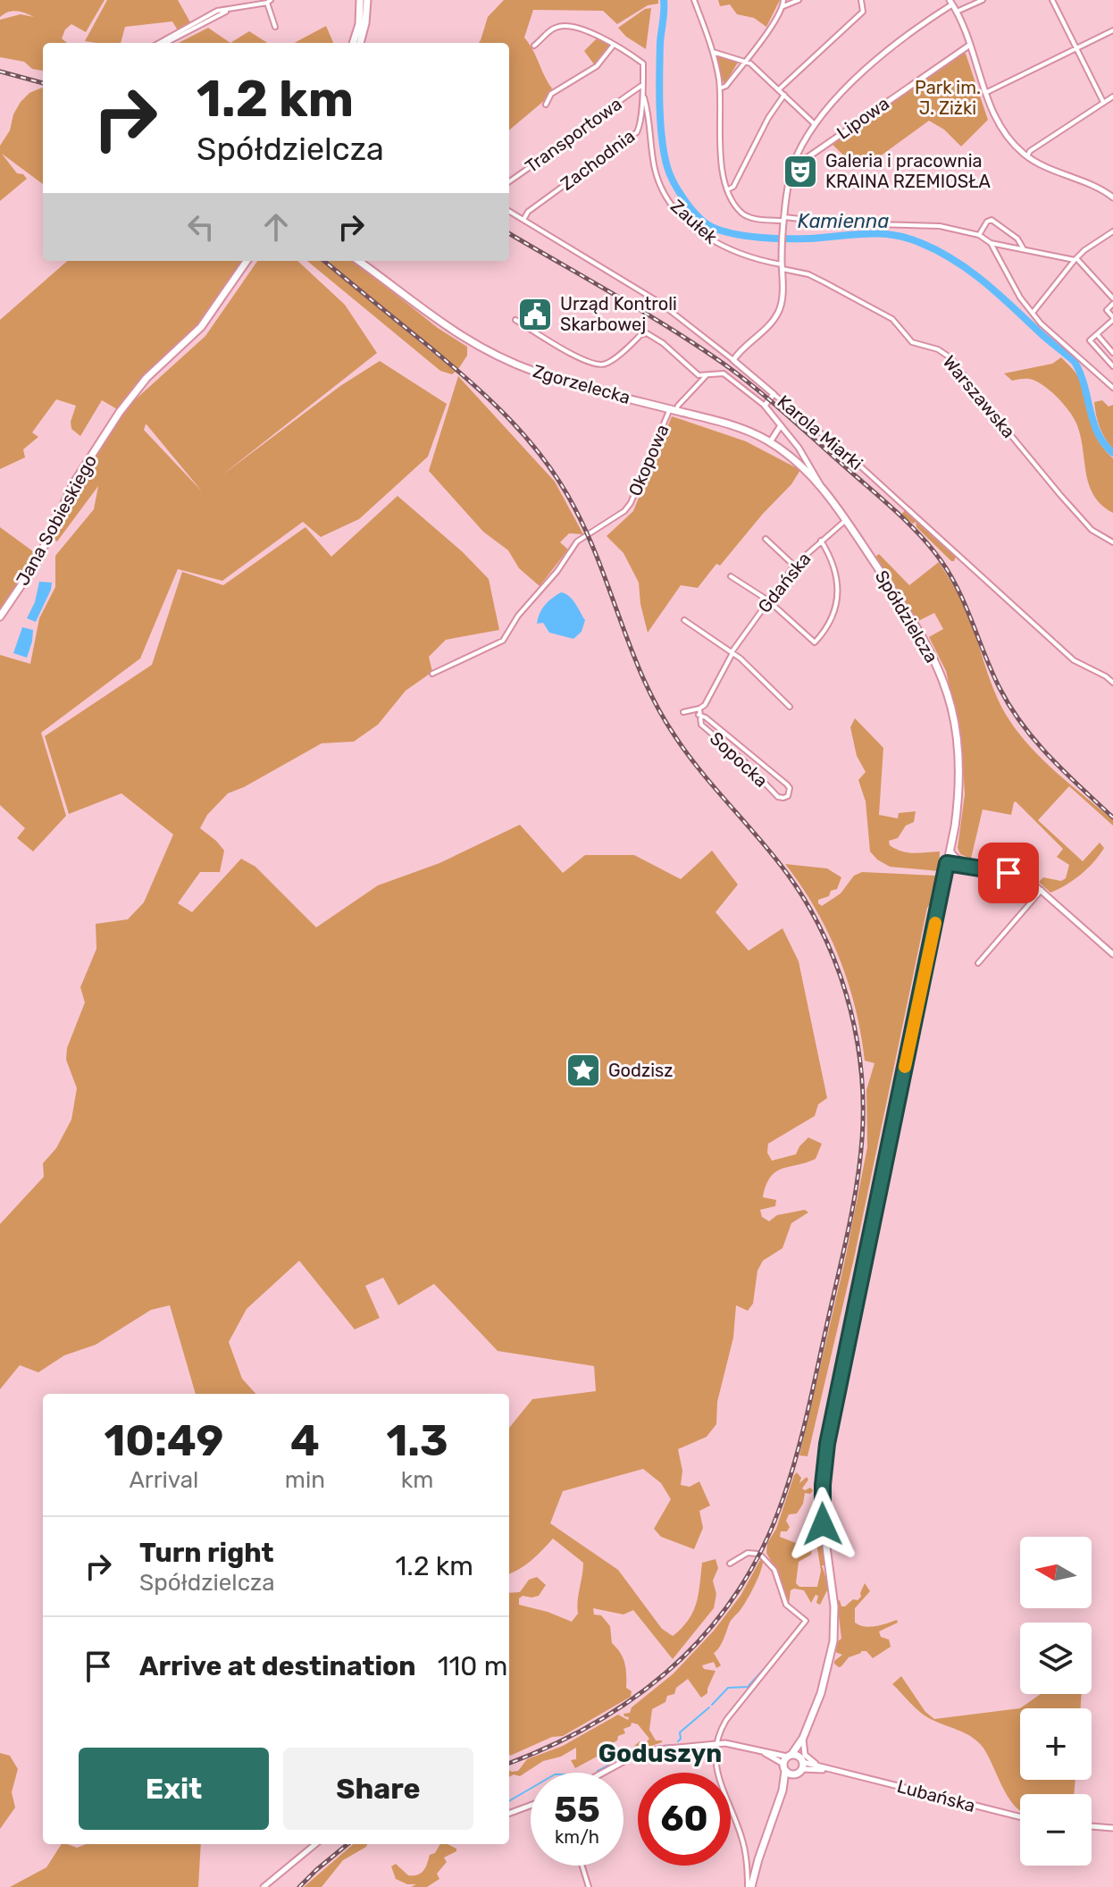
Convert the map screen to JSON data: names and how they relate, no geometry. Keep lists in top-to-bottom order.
{
  "streets": {
    "main road": ["Zgorzelecka", "Jana Sobieskiego", "Spółdzielcza"],
    "street": [
      "Lipowa",
      "Transportowa",
      "Zachodnia",
      "Zaułek",
      "Warszawska",
      "Karola Miarki",
      "Okopowa",
      "Gdańska",
      "Sopocka",
      "Lubańska"
    ]
  },
  "crossings": [
    ["Transportowa", "Zachodnia"],
    ["Zachodnia", "Zaułek"],
    ["Zachodnia", "Karola Miarki"],
    ["Zaułek", "Warszawska"],
    ["Zgorzelecka", "Okopowa"],
    ["Zgorzelecka", "Spółdzielcza"],
    ["Gdańska", "Spółdzielcza"],
    ["Gdańska", "Sopocka"]
  ],
  "districts": ["Goduszyn"],
  "water": ["Kamienna"],
  "parks": ["Park im. J. Ziżki"],
  "places": {
    "theatre": ["Galeria i pracownia KRAINA RZEMIOSŁA"],
    "public building": ["Urząd Kontroli Skarbowej"],
    "place": ["Godzisz"]
  },
  "north": "left",
  "page": {
    "turn": ["1.2 km", "Spółdzielcza"],
    "eta": [
      "10:49",
      "Arrival",
      "4",
      "min",
      "1.3",
      "km"
    ],
    "list": [
      {
        "name": "Turn right",
        "note": "Spółdzielcza",
        "value": "1.2 km"
      },
      {
        "name": "Arrive at destination",
        "value": "110 m"
      }
    ],
    "map_buttons": ["+", "−"],
    "buttons": ["Exit", "Share"],
    "speed": "55 km/h",
    "limit": "60"
  }
}
